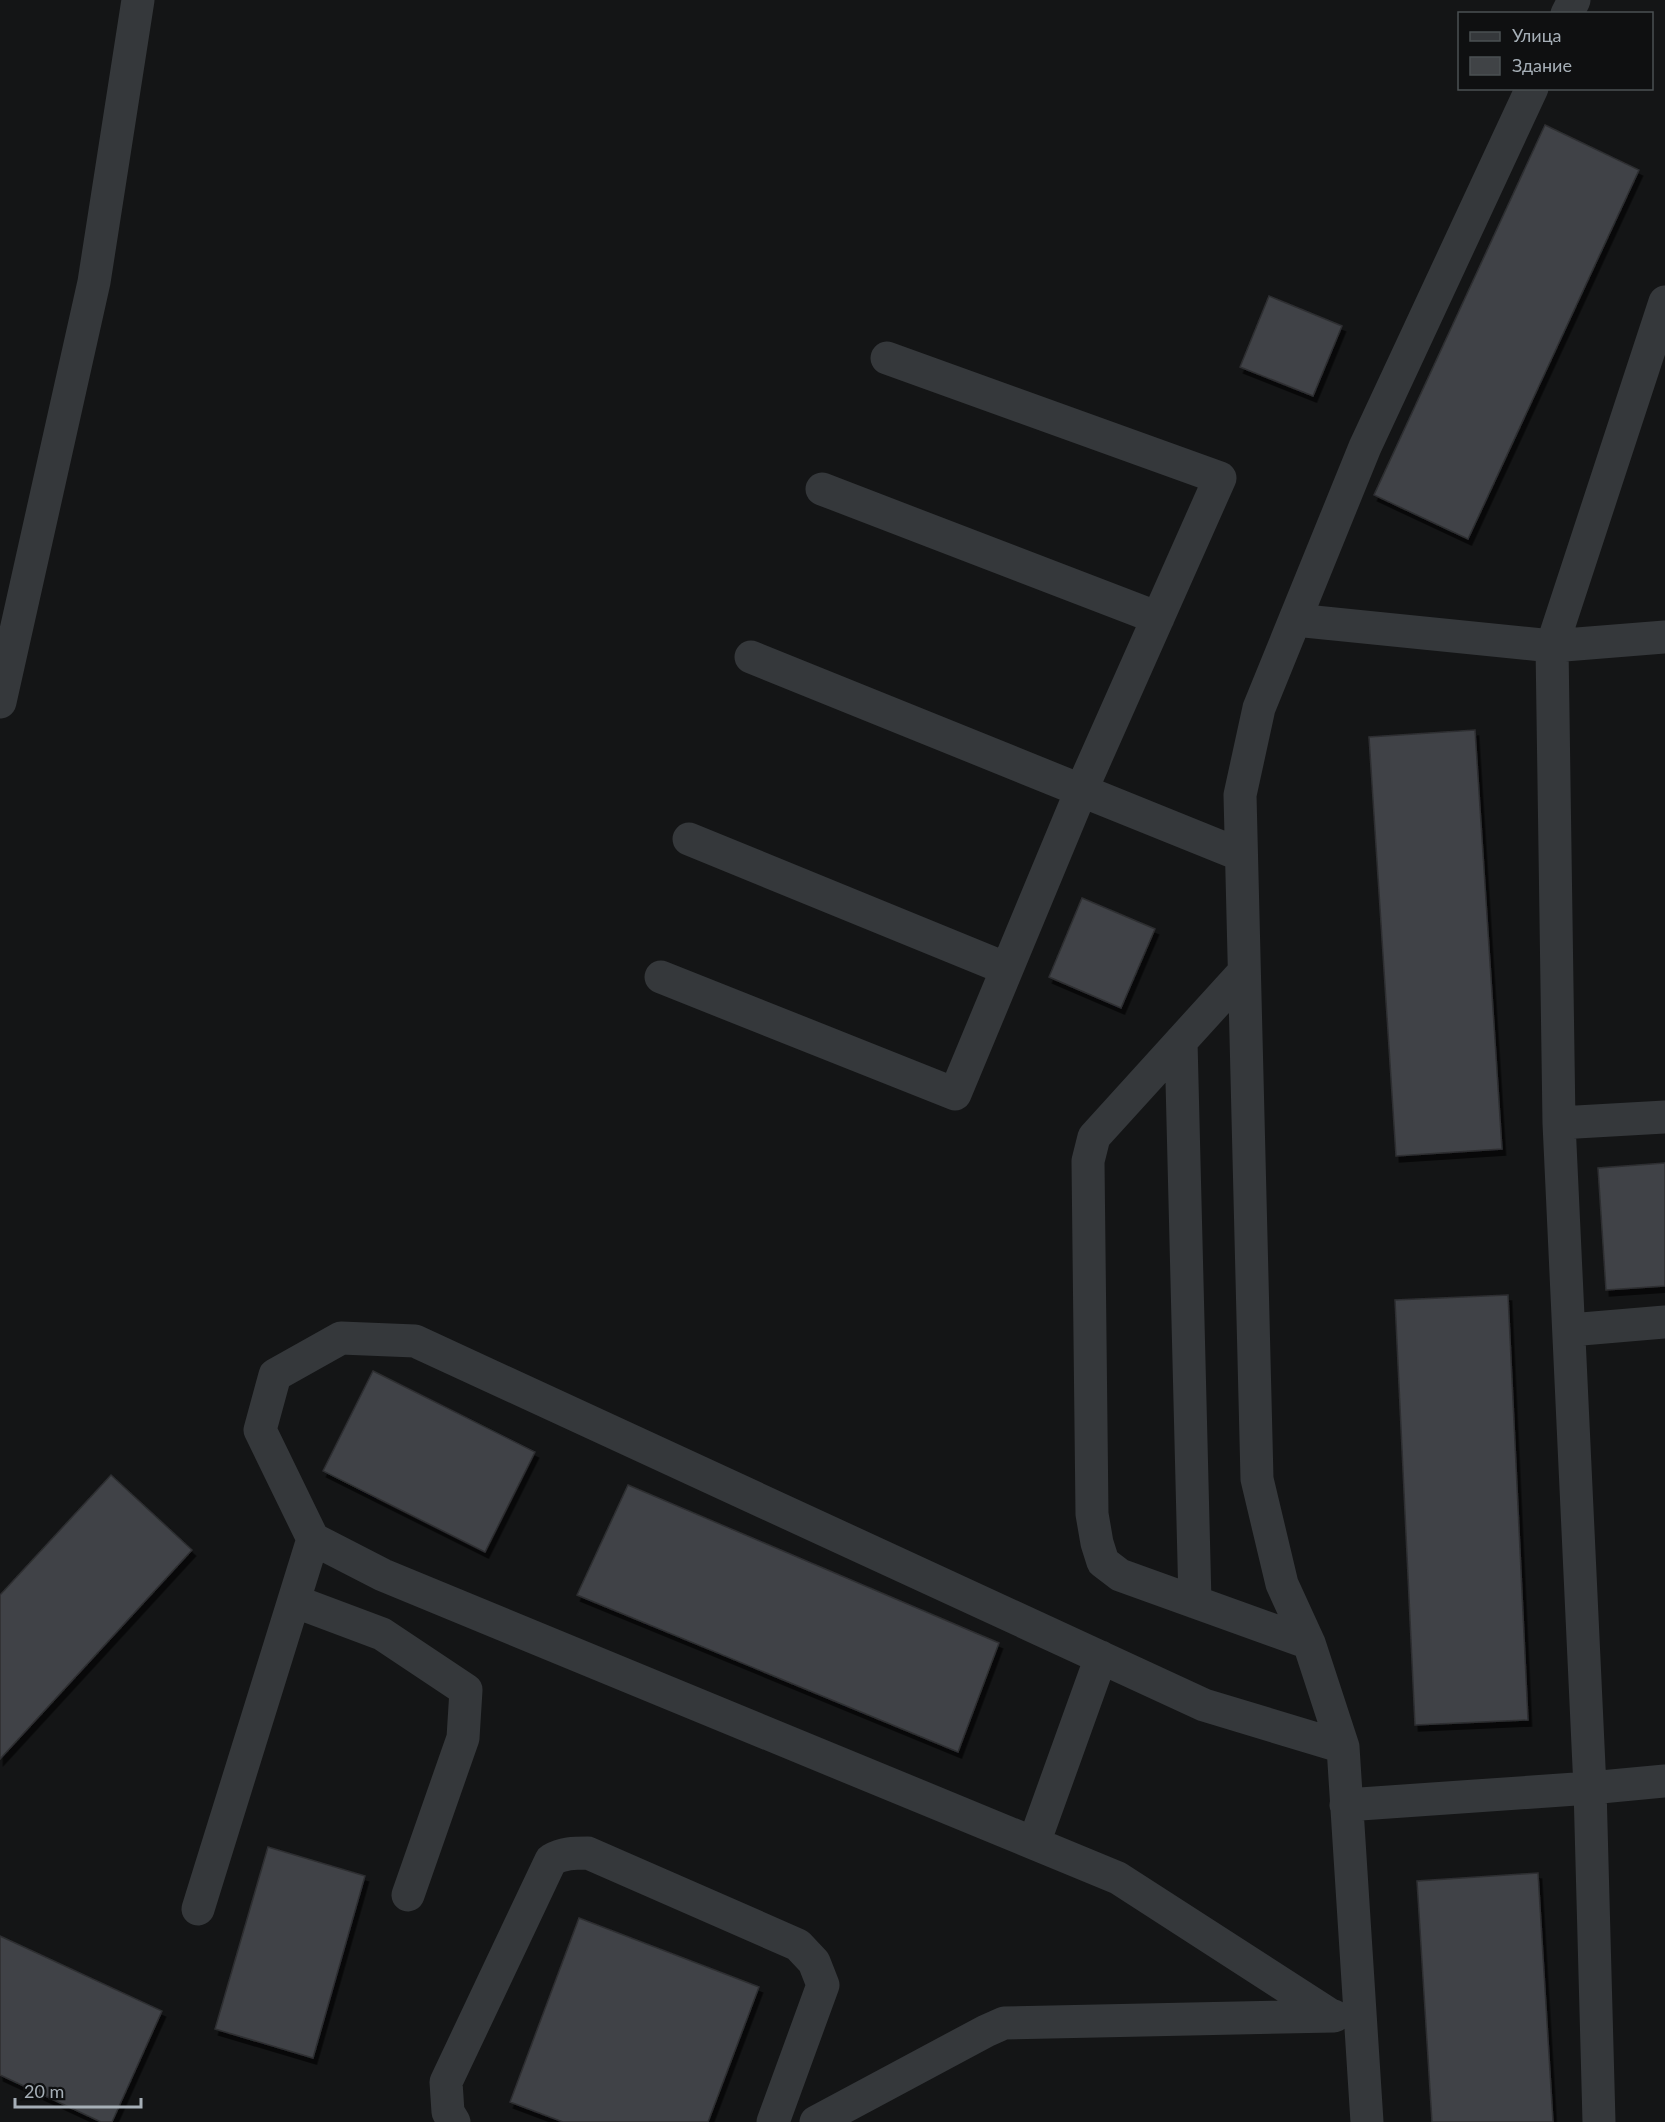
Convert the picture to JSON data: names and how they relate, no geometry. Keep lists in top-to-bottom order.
{
  "legend": ["Улица", "Здание"],
  "scale_bar": "20 m"
}
